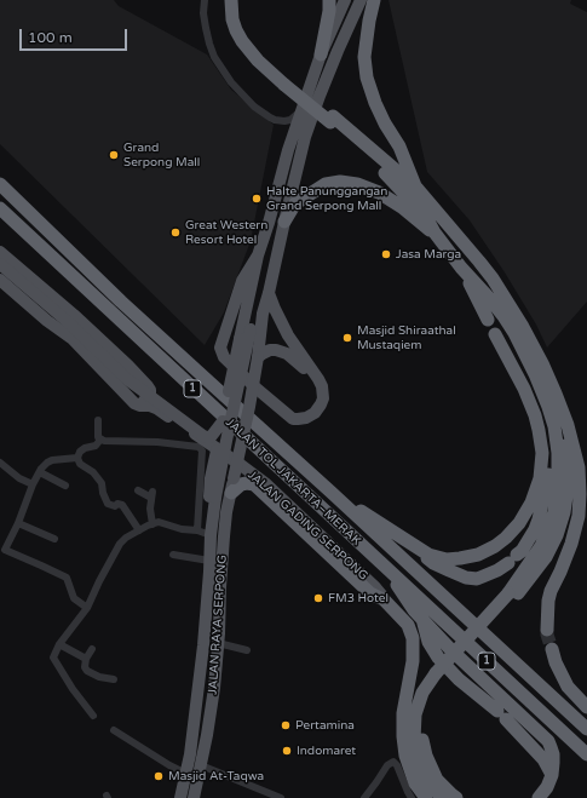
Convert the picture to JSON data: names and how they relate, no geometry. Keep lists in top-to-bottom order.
{
  "streets": {
    "highway": ["1", "JALAN TOL JAKARTA–MERAK"],
    "main road": ["JALAN GADING SERPONG", "JALAN RAYA SERPONG"]
  },
  "places": [
    "Grand Serpong Mall",
    "Halte Panunggangan Grand Serpong Mall",
    "Great Western Resort Hotel",
    "Jasa Marga",
    "Masjid Shiraathal Mustaqiem",
    "FM3 Hotel",
    "Pertamina",
    "Indomaret",
    "Masjid At-Taqwa"
  ],
  "scale_bar": "100 m"
}
